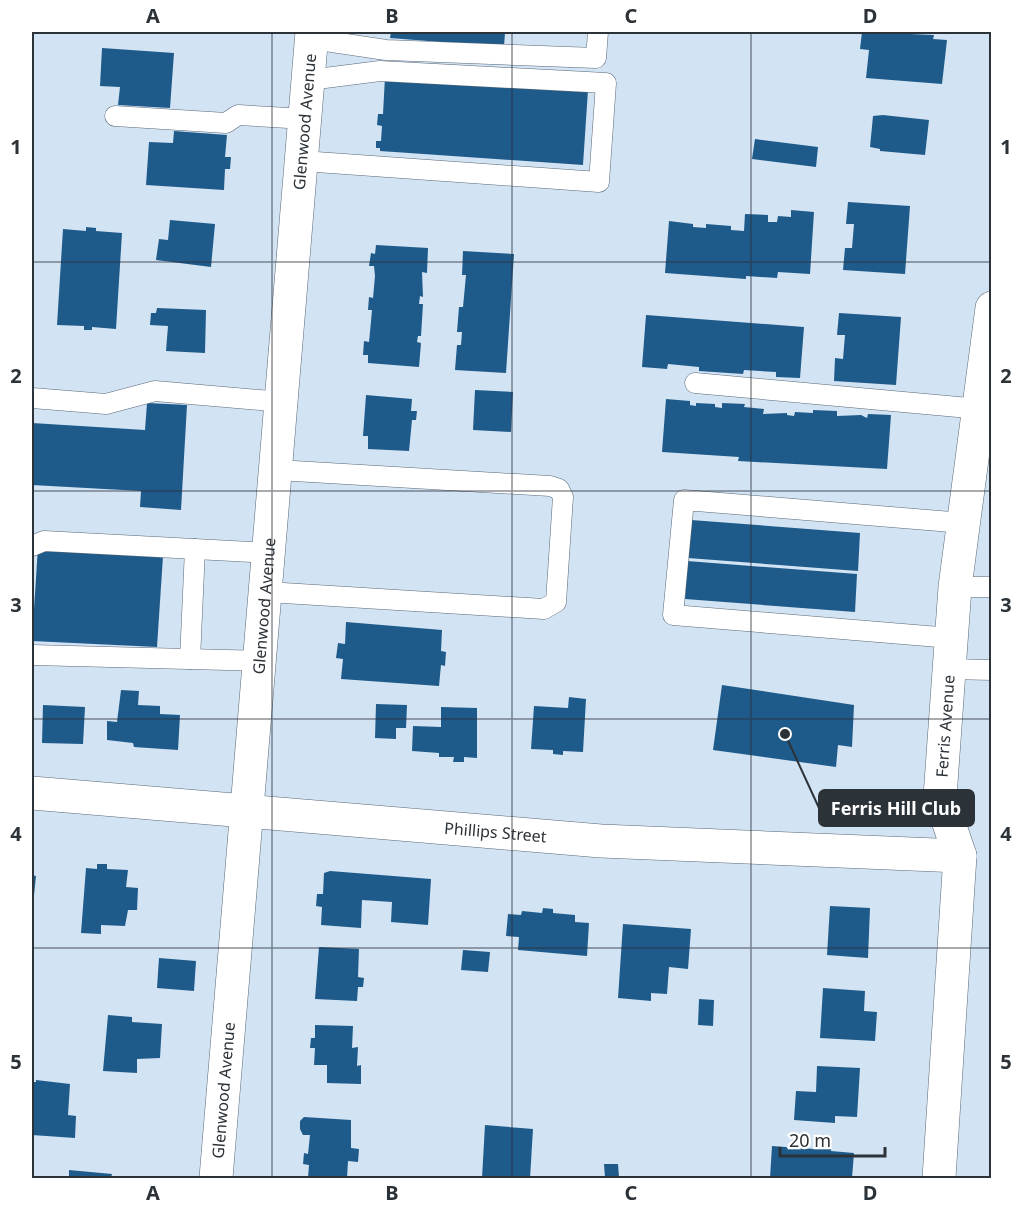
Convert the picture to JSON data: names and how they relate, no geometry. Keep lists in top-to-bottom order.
{
  "streets": {
    "street": ["Glenwood Avenue", "Ferris Avenue", "Phillips Street"]
  },
  "crossings": [
    ["Glenwood Avenue", "Phillips Street"],
    ["Ferris Avenue", "Phillips Street"]
  ],
  "places": ["Ferris Hill Club"],
  "scale_bar": "20 m",
  "grid": {
    "columns": [
      "A",
      "B",
      "C",
      "D"
    ],
    "rows": [
      "1",
      "2",
      "3",
      "4",
      "5"
    ]
  }
}
